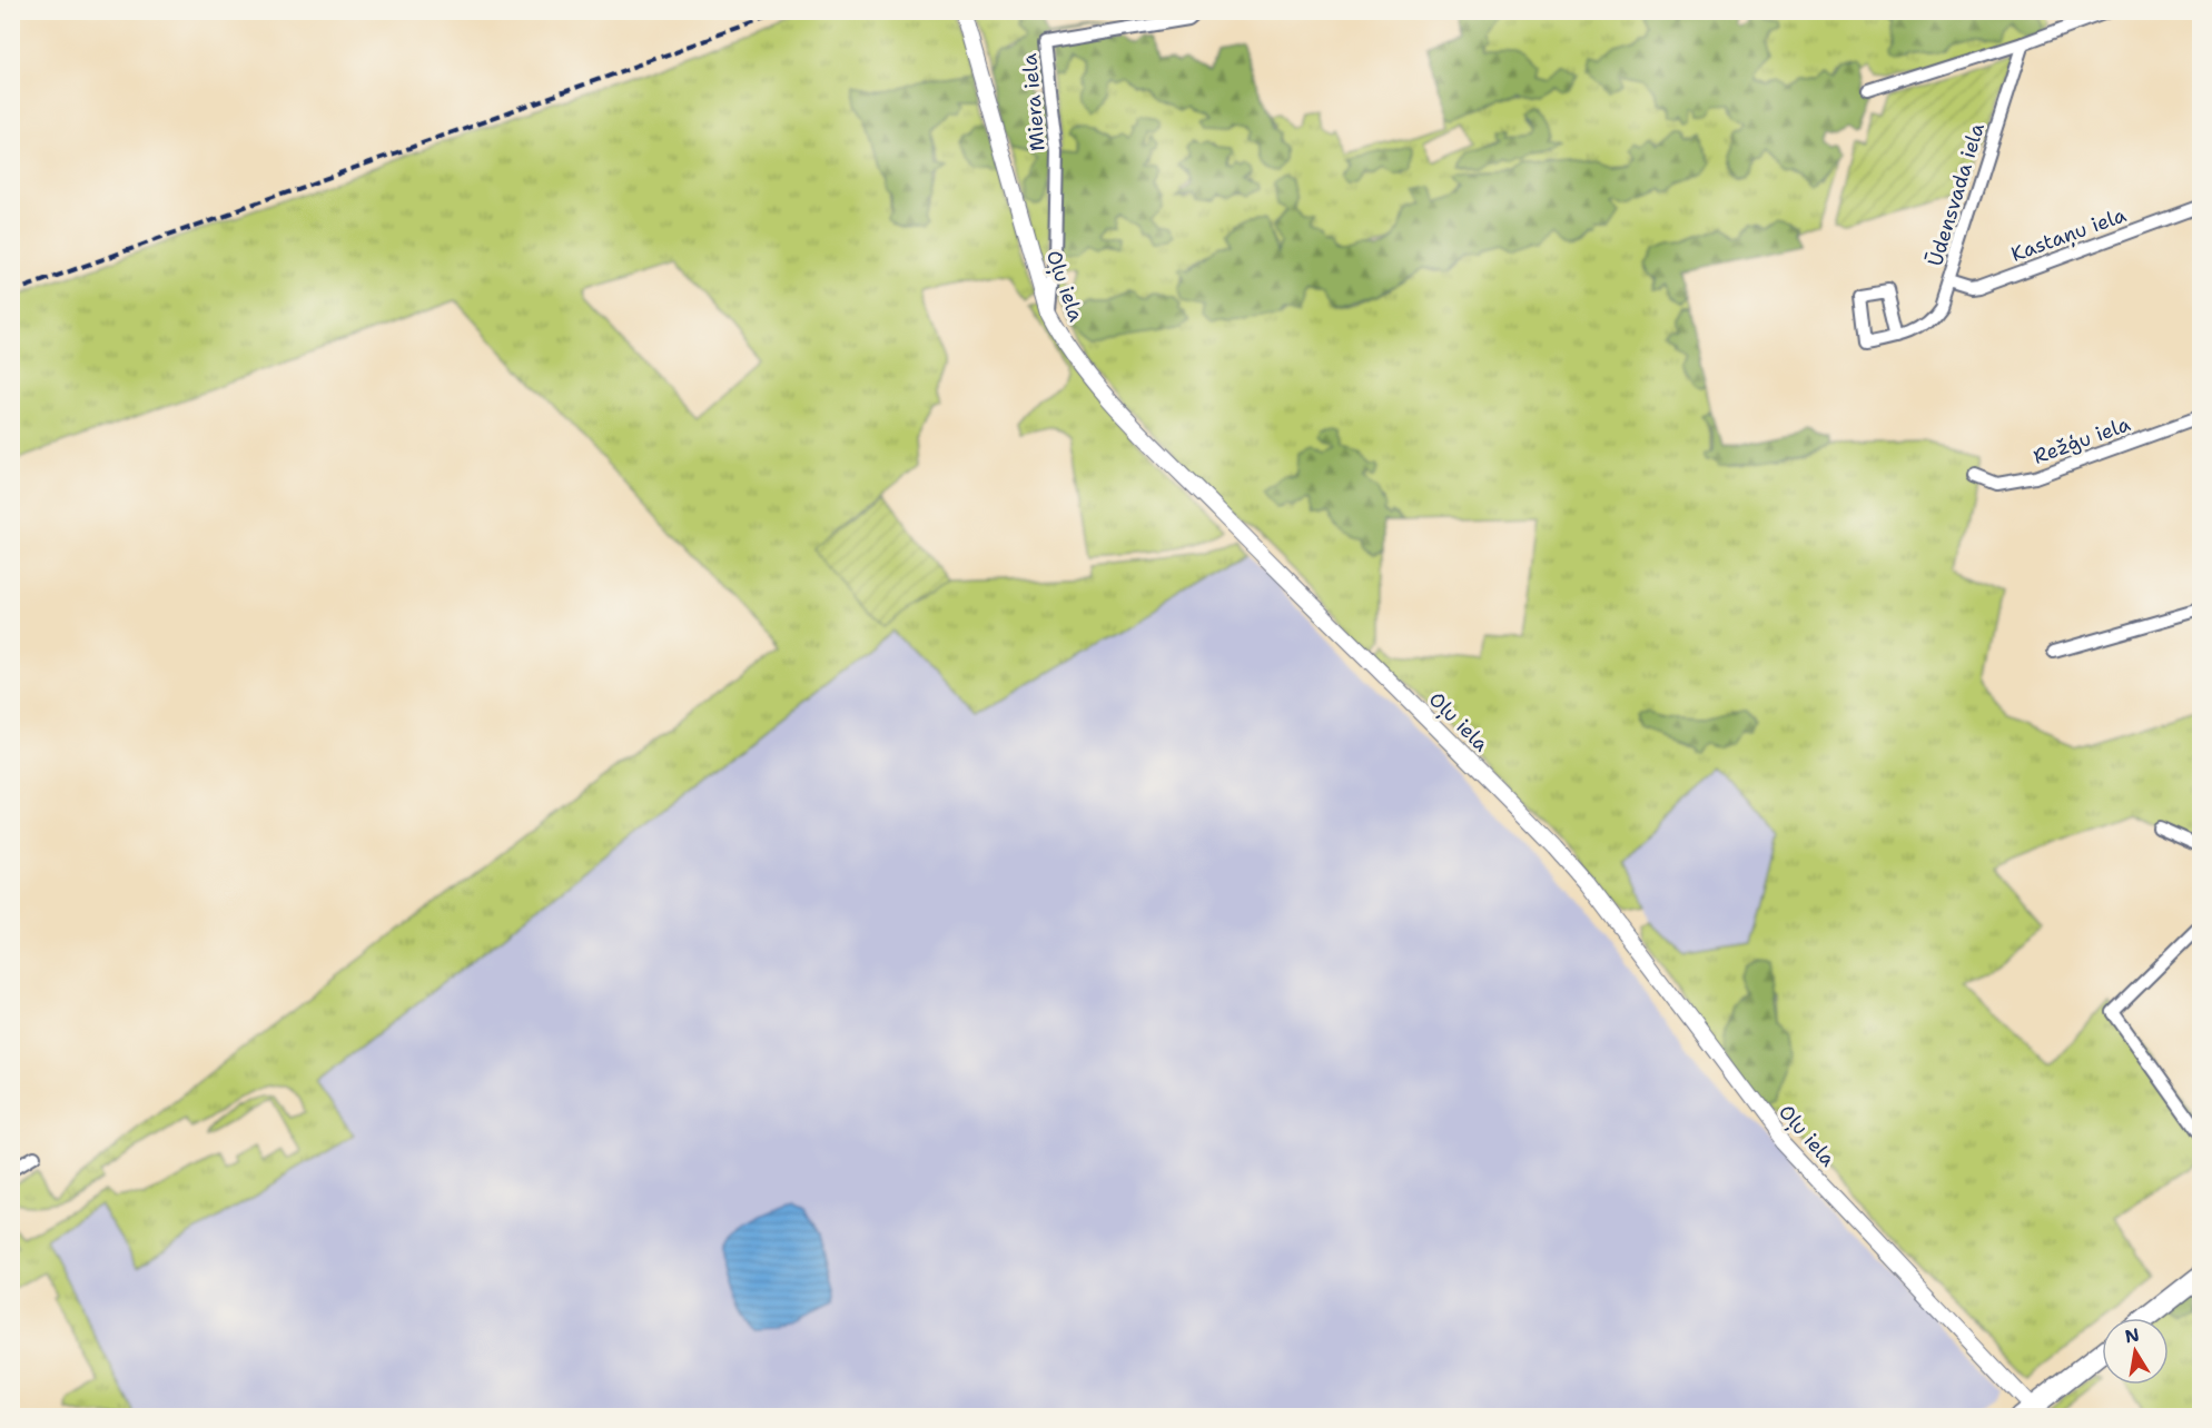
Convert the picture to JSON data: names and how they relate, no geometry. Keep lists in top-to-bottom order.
{
  "streets": {
    "street": [
      "Miera iela",
      "Ūdensvada iela",
      "Kastaņu iela",
      "Oļu iela",
      "Režģu iela"
    ]
  },
  "crossings": [
    ["Miera iela", "Oļu iela"],
    ["Ūdensvada iela", "Kastaņu iela"]
  ],
  "north": "top"
}
